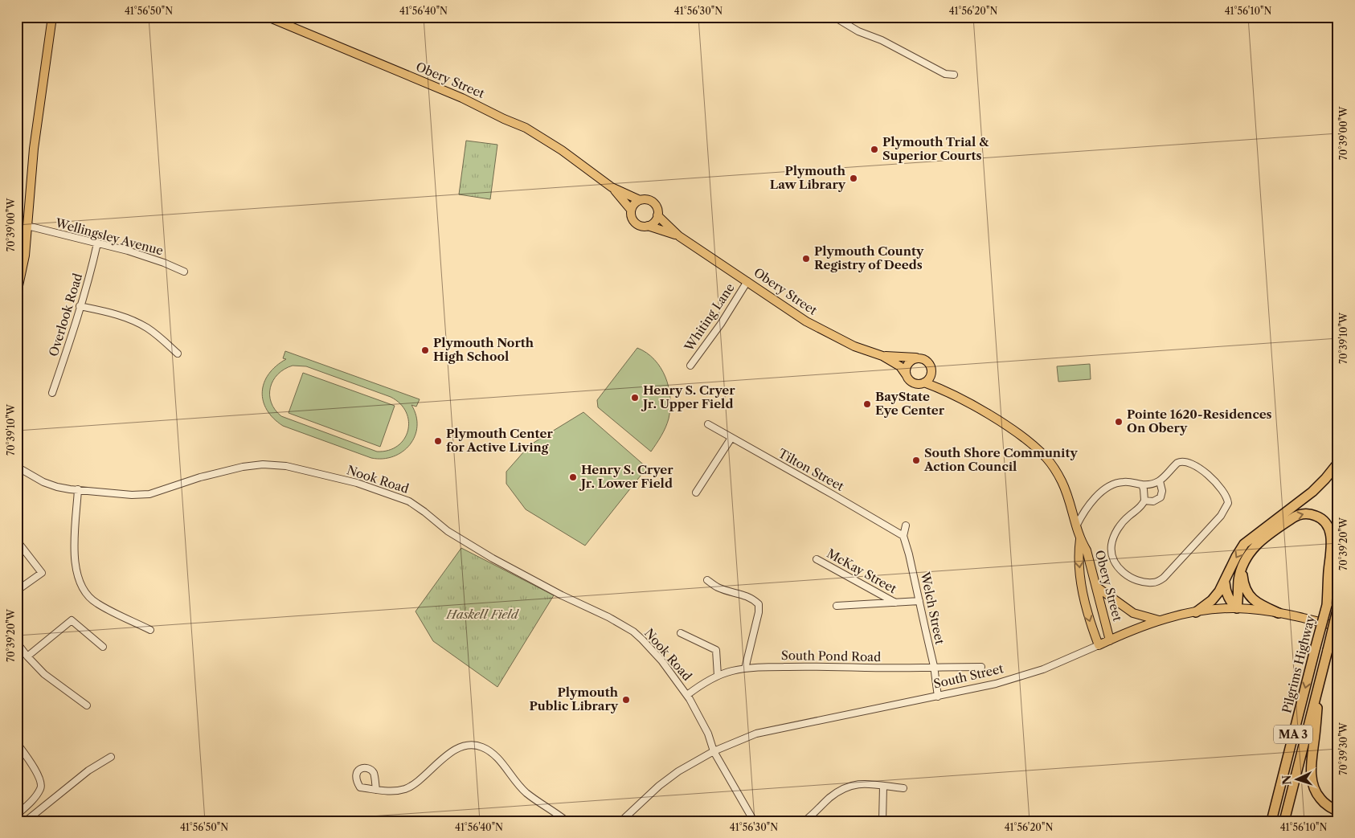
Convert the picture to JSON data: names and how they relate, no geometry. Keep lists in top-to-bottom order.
{
  "streets": {
    "highway": ["Pilgrims Highway", "MA 3"],
    "main road": ["Obery Street", "South Street"],
    "street": [
      "Wellingsley Avenue",
      "Overlook Road",
      "Whiting Lane",
      "Tilton Street",
      "Nook Road",
      "McKay Street",
      "Welch Street",
      "South Pond Road"
    ]
  },
  "crossings": [
    ["Obery Street", "Whiting Lane"],
    ["Obery Street", "South Street"],
    ["Wellingsley Avenue", "Overlook Road"],
    ["Tilton Street", "Welch Street"],
    ["Nook Road", "South Pond Road"],
    ["Nook Road", "South Street"],
    ["Welch Street", "South Pond Road"],
    ["Welch Street", "South Street"]
  ],
  "parks": ["Haskell Field"],
  "places": [
    "Plymouth Trial & Superior Courts",
    "Plymouth Law Library",
    "Plymouth County Registry of Deeds",
    "Plymouth North High School",
    "Henry S. Cryer Jr. Upper Field",
    "BayState Eye Center",
    "Pointe 1620-Residences On Obery",
    "Plymouth Center for Active Living",
    "South Shore Community Action Council",
    "Henry S. Cryer Jr. Lower Field",
    "Plymouth Public Library"
  ],
  "north": "left",
  "coordinates": [
    "41°56'50\"N",
    "41°56'40\"N",
    "41°56'30\"N",
    "41°56'20\"N",
    "41°56'10\"N",
    "70°39'00\"W",
    "70°39'10\"W",
    "70°39'20\"W",
    "70°39'30\"W"
  ]
}
